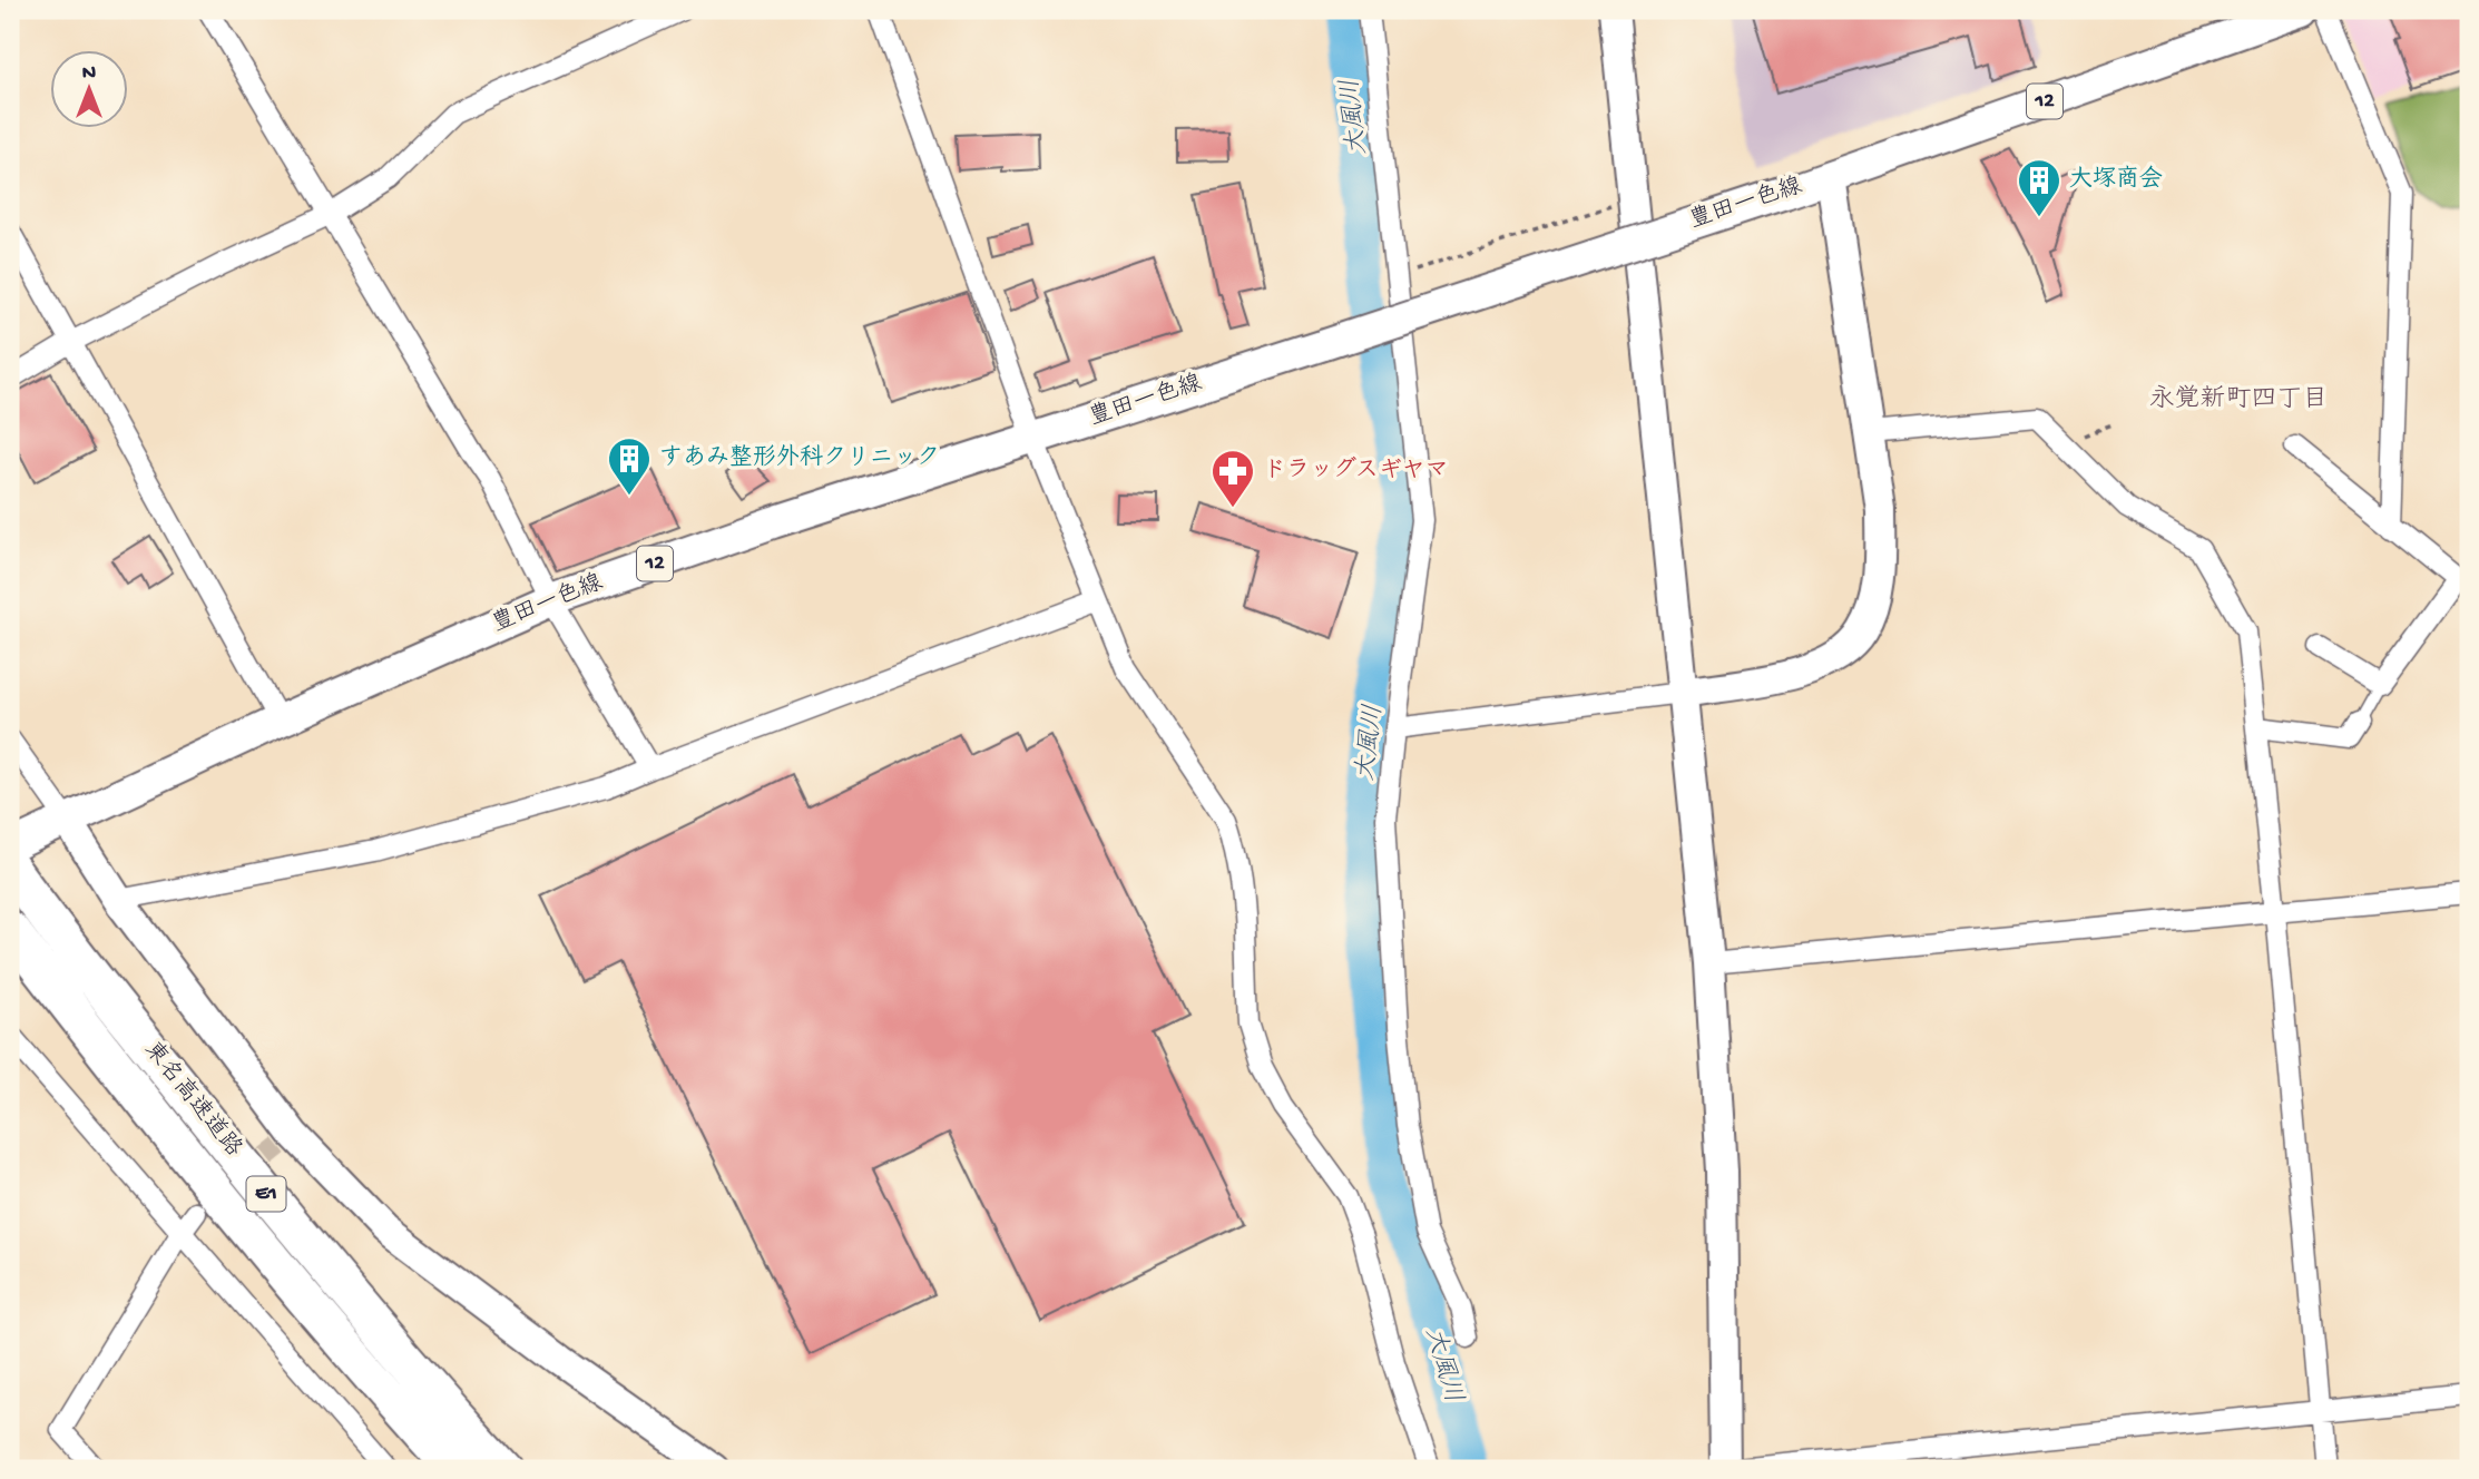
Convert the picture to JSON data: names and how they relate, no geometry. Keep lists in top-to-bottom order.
{
  "streets": {
    "highway": ["東名高速道路", "E1"],
    "main road": ["12", "豊田一色線"]
  },
  "districts": ["永覚新町四丁目"],
  "water": ["大風川"],
  "places": {
    "building": ["大塚商会", "すあみ整形外科クリニック"],
    "pharmacy": ["ドラッグスギヤマ"]
  },
  "north": "top"
}
